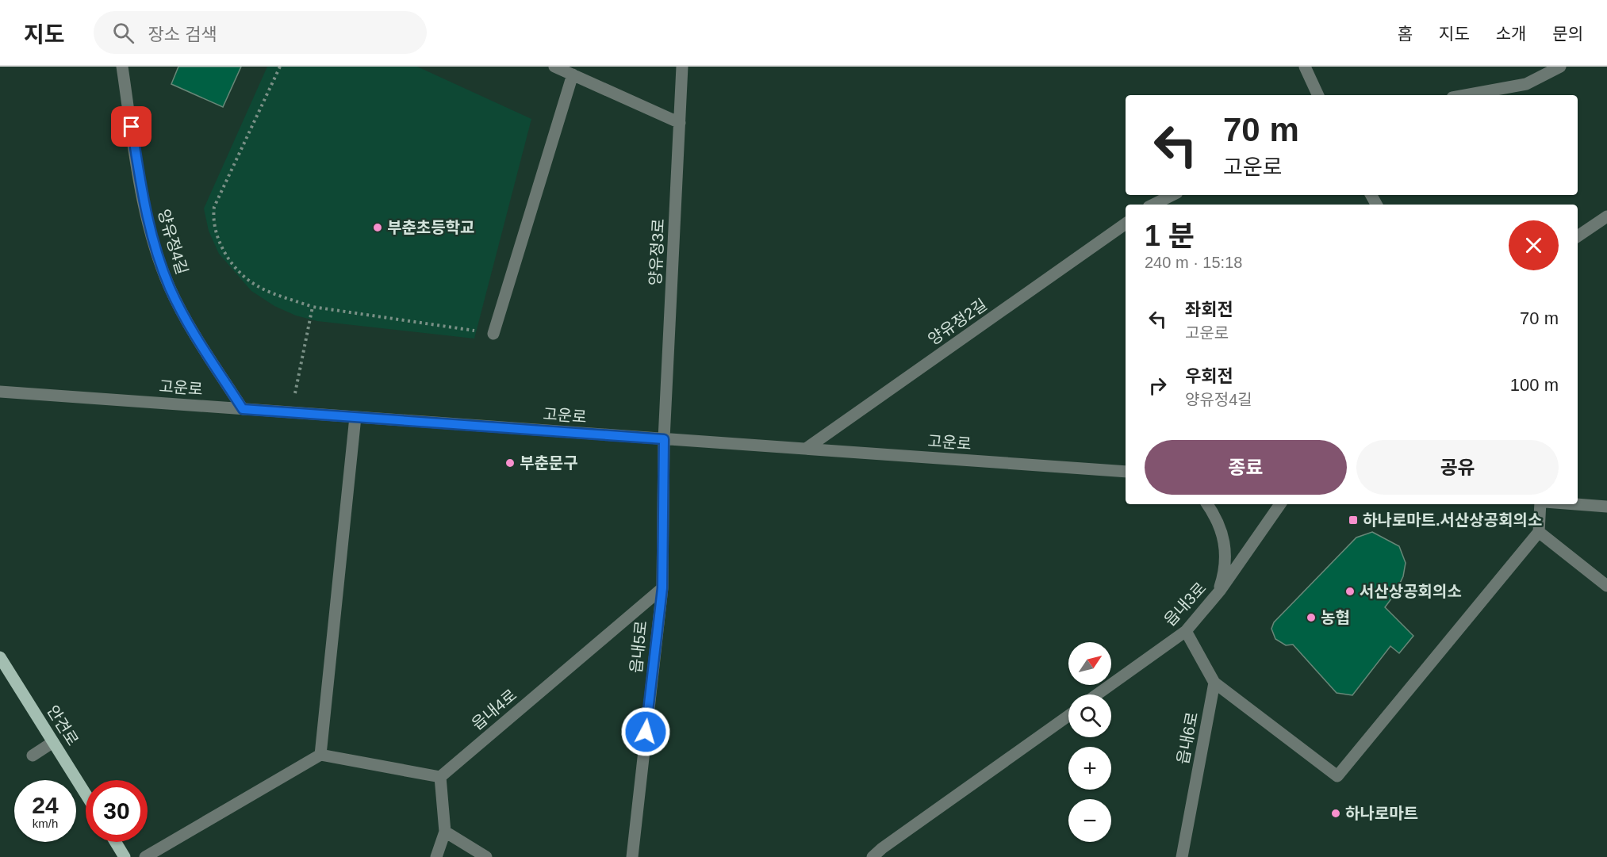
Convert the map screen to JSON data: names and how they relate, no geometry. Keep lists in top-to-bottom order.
{
  "streets": {
    "main road": ["안견로"],
    "street": [
      "양유정4길",
      "양유정3로",
      "양유정2길",
      "고운로",
      "읍내3로",
      "읍내5로",
      "읍내4로",
      "읍내6로"
    ]
  },
  "crossings": [
    ["양유정4길", "고운로"],
    ["양유정3로", "고운로"],
    ["양유정3로", "읍내5로"],
    ["양유정2길", "고운로"],
    ["고운로", "읍내5로"],
    ["읍내5로", "읍내4로"]
  ],
  "places": {
    "other": [
      "부춘초등학교",
      "부춘문구",
      "서산상공회의소",
      "농협",
      "하나로마트"
    ],
    "transit": ["하나로마트.서산상공회의소"]
  },
  "north": "top right",
  "page": {
    "header": "지도",
    "search": "장소 검색",
    "nav": [
      "홈",
      "지도",
      "소개",
      "문의"
    ],
    "turn": ["70 m", "고운로"],
    "heading": ["1 분", "240 m · 15:18"],
    "list": [
      {
        "name": "좌회전",
        "note": "고운로",
        "value": "70 m"
      },
      {
        "name": "우회전",
        "note": "양유정4길",
        "value": "100 m"
      }
    ],
    "buttons": ["종료", "공유"],
    "map_buttons": ["+", "−"],
    "speed": "24 km/h",
    "limit": "30"
  }
}
